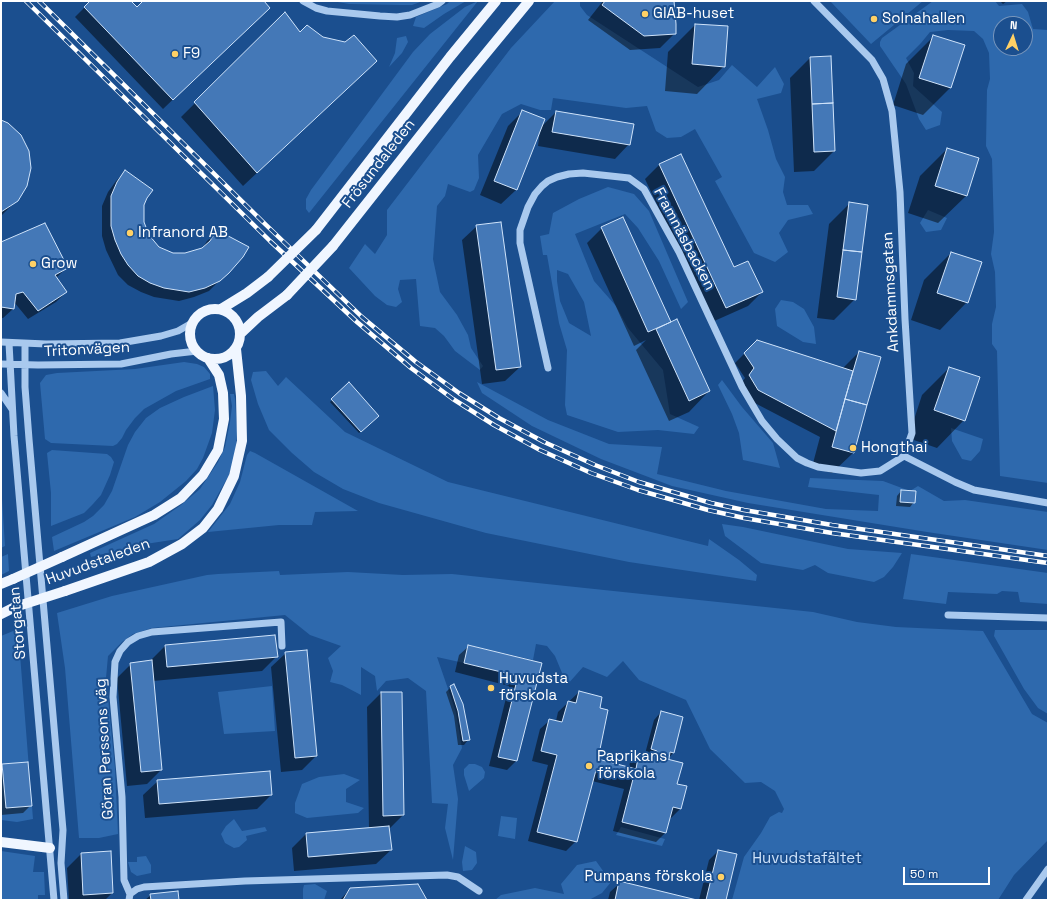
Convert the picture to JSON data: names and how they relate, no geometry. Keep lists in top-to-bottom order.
{
  "streets": {
    "main road": ["Frösundaleden", "Huvudstaleden"],
    "street": [
      "Framnäsbacken",
      "Ankdammsgatan",
      "Tritonvägen",
      "Storgatan",
      "Göran Perssons väg"
    ]
  },
  "crossings": [
    ["Frösundaleden", "Tritonvägen"],
    ["Frösundaleden", "Huvudstaleden"],
    ["Framnäsbacken", "Ankdammsgatan"],
    ["Tritonvägen", "Huvudstaleden"],
    ["Tritonvägen", "Storgatan"]
  ],
  "parks": ["Huvudstafältet"],
  "places": [
    "GIAB-huset",
    "Solnahallen",
    "F9",
    "Infranord AB",
    "Grow",
    "Hongthai",
    "Huvudsta förskola",
    "Paprikans förskola",
    "Pumpans förskola"
  ],
  "scale_bar": "50 m",
  "north": "top"
}
